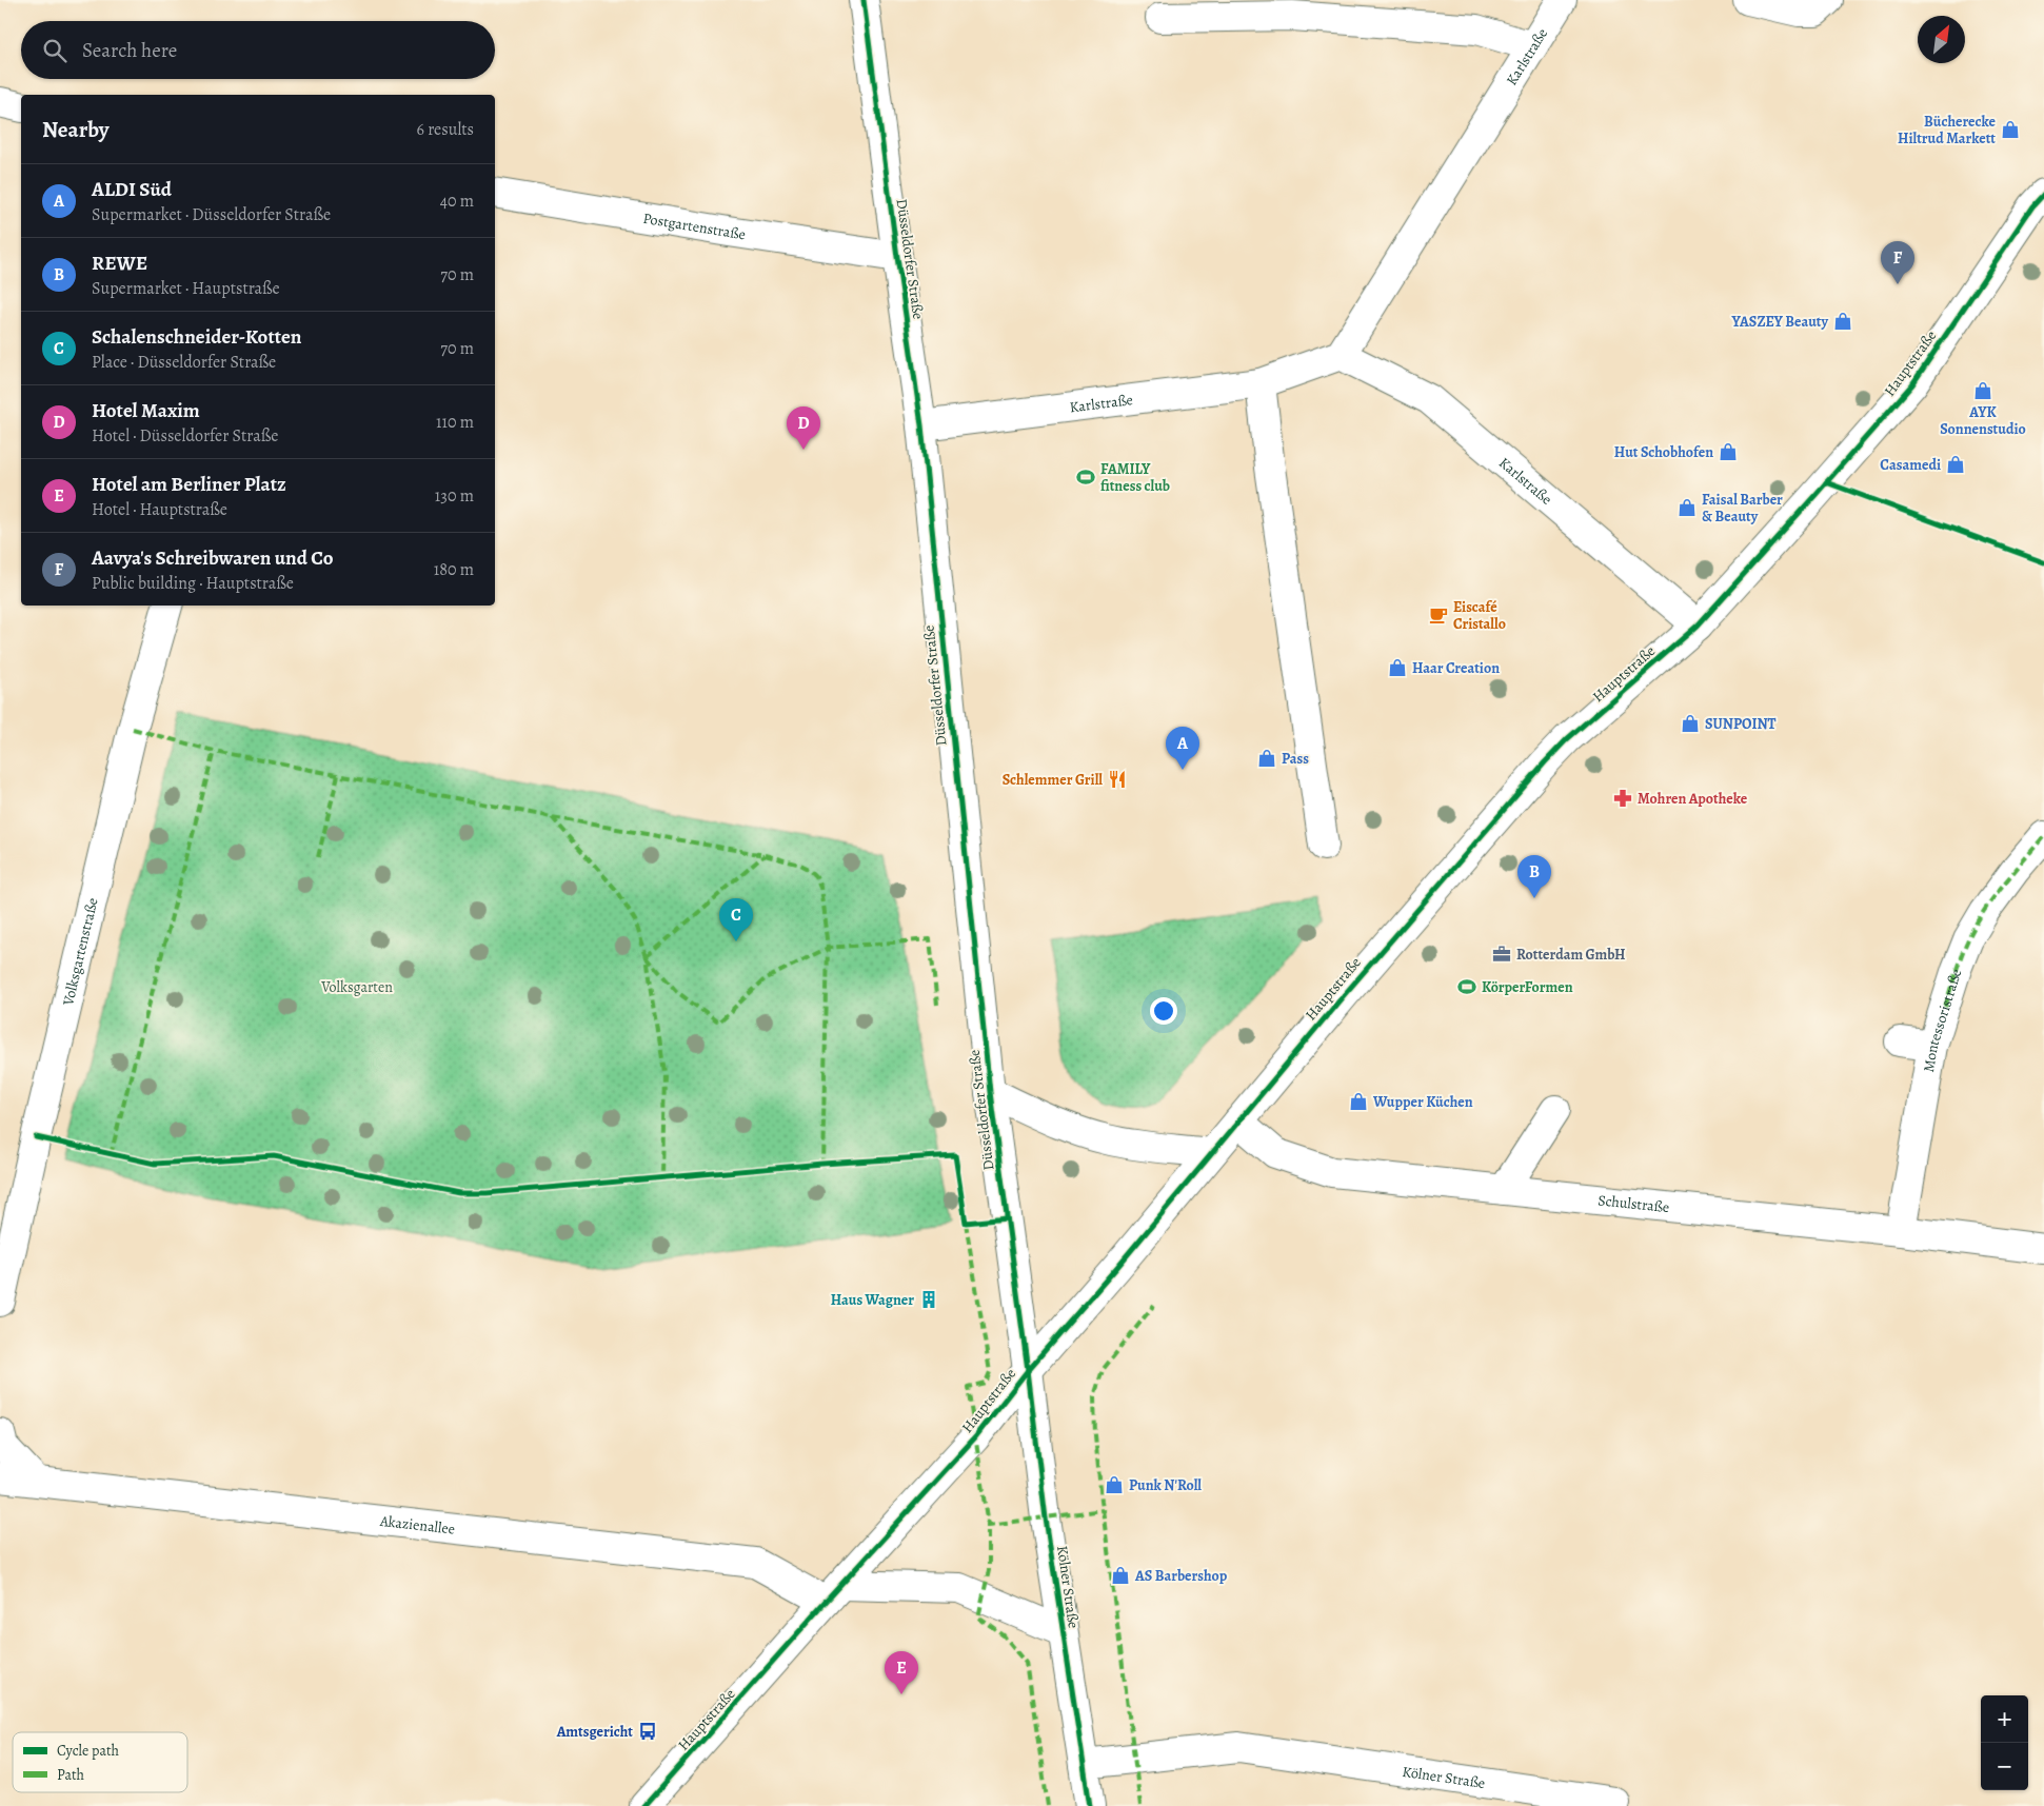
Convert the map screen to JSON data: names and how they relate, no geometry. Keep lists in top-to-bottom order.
{
  "streets": {
    "street": [
      "Karlstraße",
      "Postgartenstraße",
      "Düsseldorfer Straße",
      "Hauptstraße",
      "Volksgartenstraße",
      "Montessoristraße",
      "Schulstraße",
      "Akazienallee",
      "Kölner Straße"
    ]
  },
  "crossings": [
    ["Karlstraße", "Düsseldorfer Straße"],
    ["Karlstraße", "Hauptstraße"],
    ["Postgartenstraße", "Düsseldorfer Straße"],
    ["Düsseldorfer Straße", "Hauptstraße"],
    ["Düsseldorfer Straße", "Kölner Straße"],
    ["Hauptstraße", "Schulstraße"],
    ["Hauptstraße", "Akazienallee"],
    ["Hauptstraße", "Kölner Straße"],
    ["Montessoristraße", "Schulstraße"]
  ],
  "parks": ["Volksgarten"],
  "places": {
    "shop": [
      "Bücherecke Hiltrud Markett",
      "YASZEY Beauty",
      "AYK Sonnenstudio",
      "Hut Schobhofen",
      "Casamedi",
      "Faisal Barber & Beauty",
      "Haar Creation",
      "SUNPOINT",
      "Pass",
      "Wupper Küchen",
      "Punk N'Roll",
      "AS Barbershop"
    ],
    "sports": ["FAMILY fitness club", "KörperFormen"],
    "cafe": ["Eiscafé Cristallo"],
    "restaurant": ["Schlemmer Grill"],
    "pharmacy": ["Mohren Apotheke"],
    "office": ["Rotterdam GmbH"],
    "building": ["Haus Wagner"],
    "bus stop": ["Amtsgericht"]
  },
  "legend": ["Cycle path", "Path"],
  "north": "top right",
  "page": {
    "search": "Search here",
    "heading": ["Nearby", "6 results"],
    "list": [
      {
        "mark": "A",
        "name": "ALDI Süd",
        "note": "Supermarket · Düsseldorfer Straße",
        "value": "40 m"
      },
      {
        "mark": "B",
        "name": "REWE",
        "note": "Supermarket · Hauptstraße",
        "value": "70 m"
      },
      {
        "mark": "C",
        "name": "Schalenschneider-Kotten",
        "note": "Place · Düsseldorfer Straße",
        "value": "70 m"
      },
      {
        "mark": "D",
        "name": "Hotel Maxim",
        "note": "Hotel · Düsseldorfer Straße",
        "value": "110 m"
      },
      {
        "mark": "E",
        "name": "Hotel am Berliner Platz",
        "note": "Hotel · Hauptstraße",
        "value": "130 m"
      },
      {
        "mark": "F",
        "name": "Aavya's Schreibwaren und Co",
        "note": "Public building · Hauptstraße",
        "value": "180 m"
      }
    ],
    "pins": [
      "F",
      "D",
      "A",
      "B",
      "C",
      "E"
    ],
    "map_buttons": ["+", "−"]
  }
}
